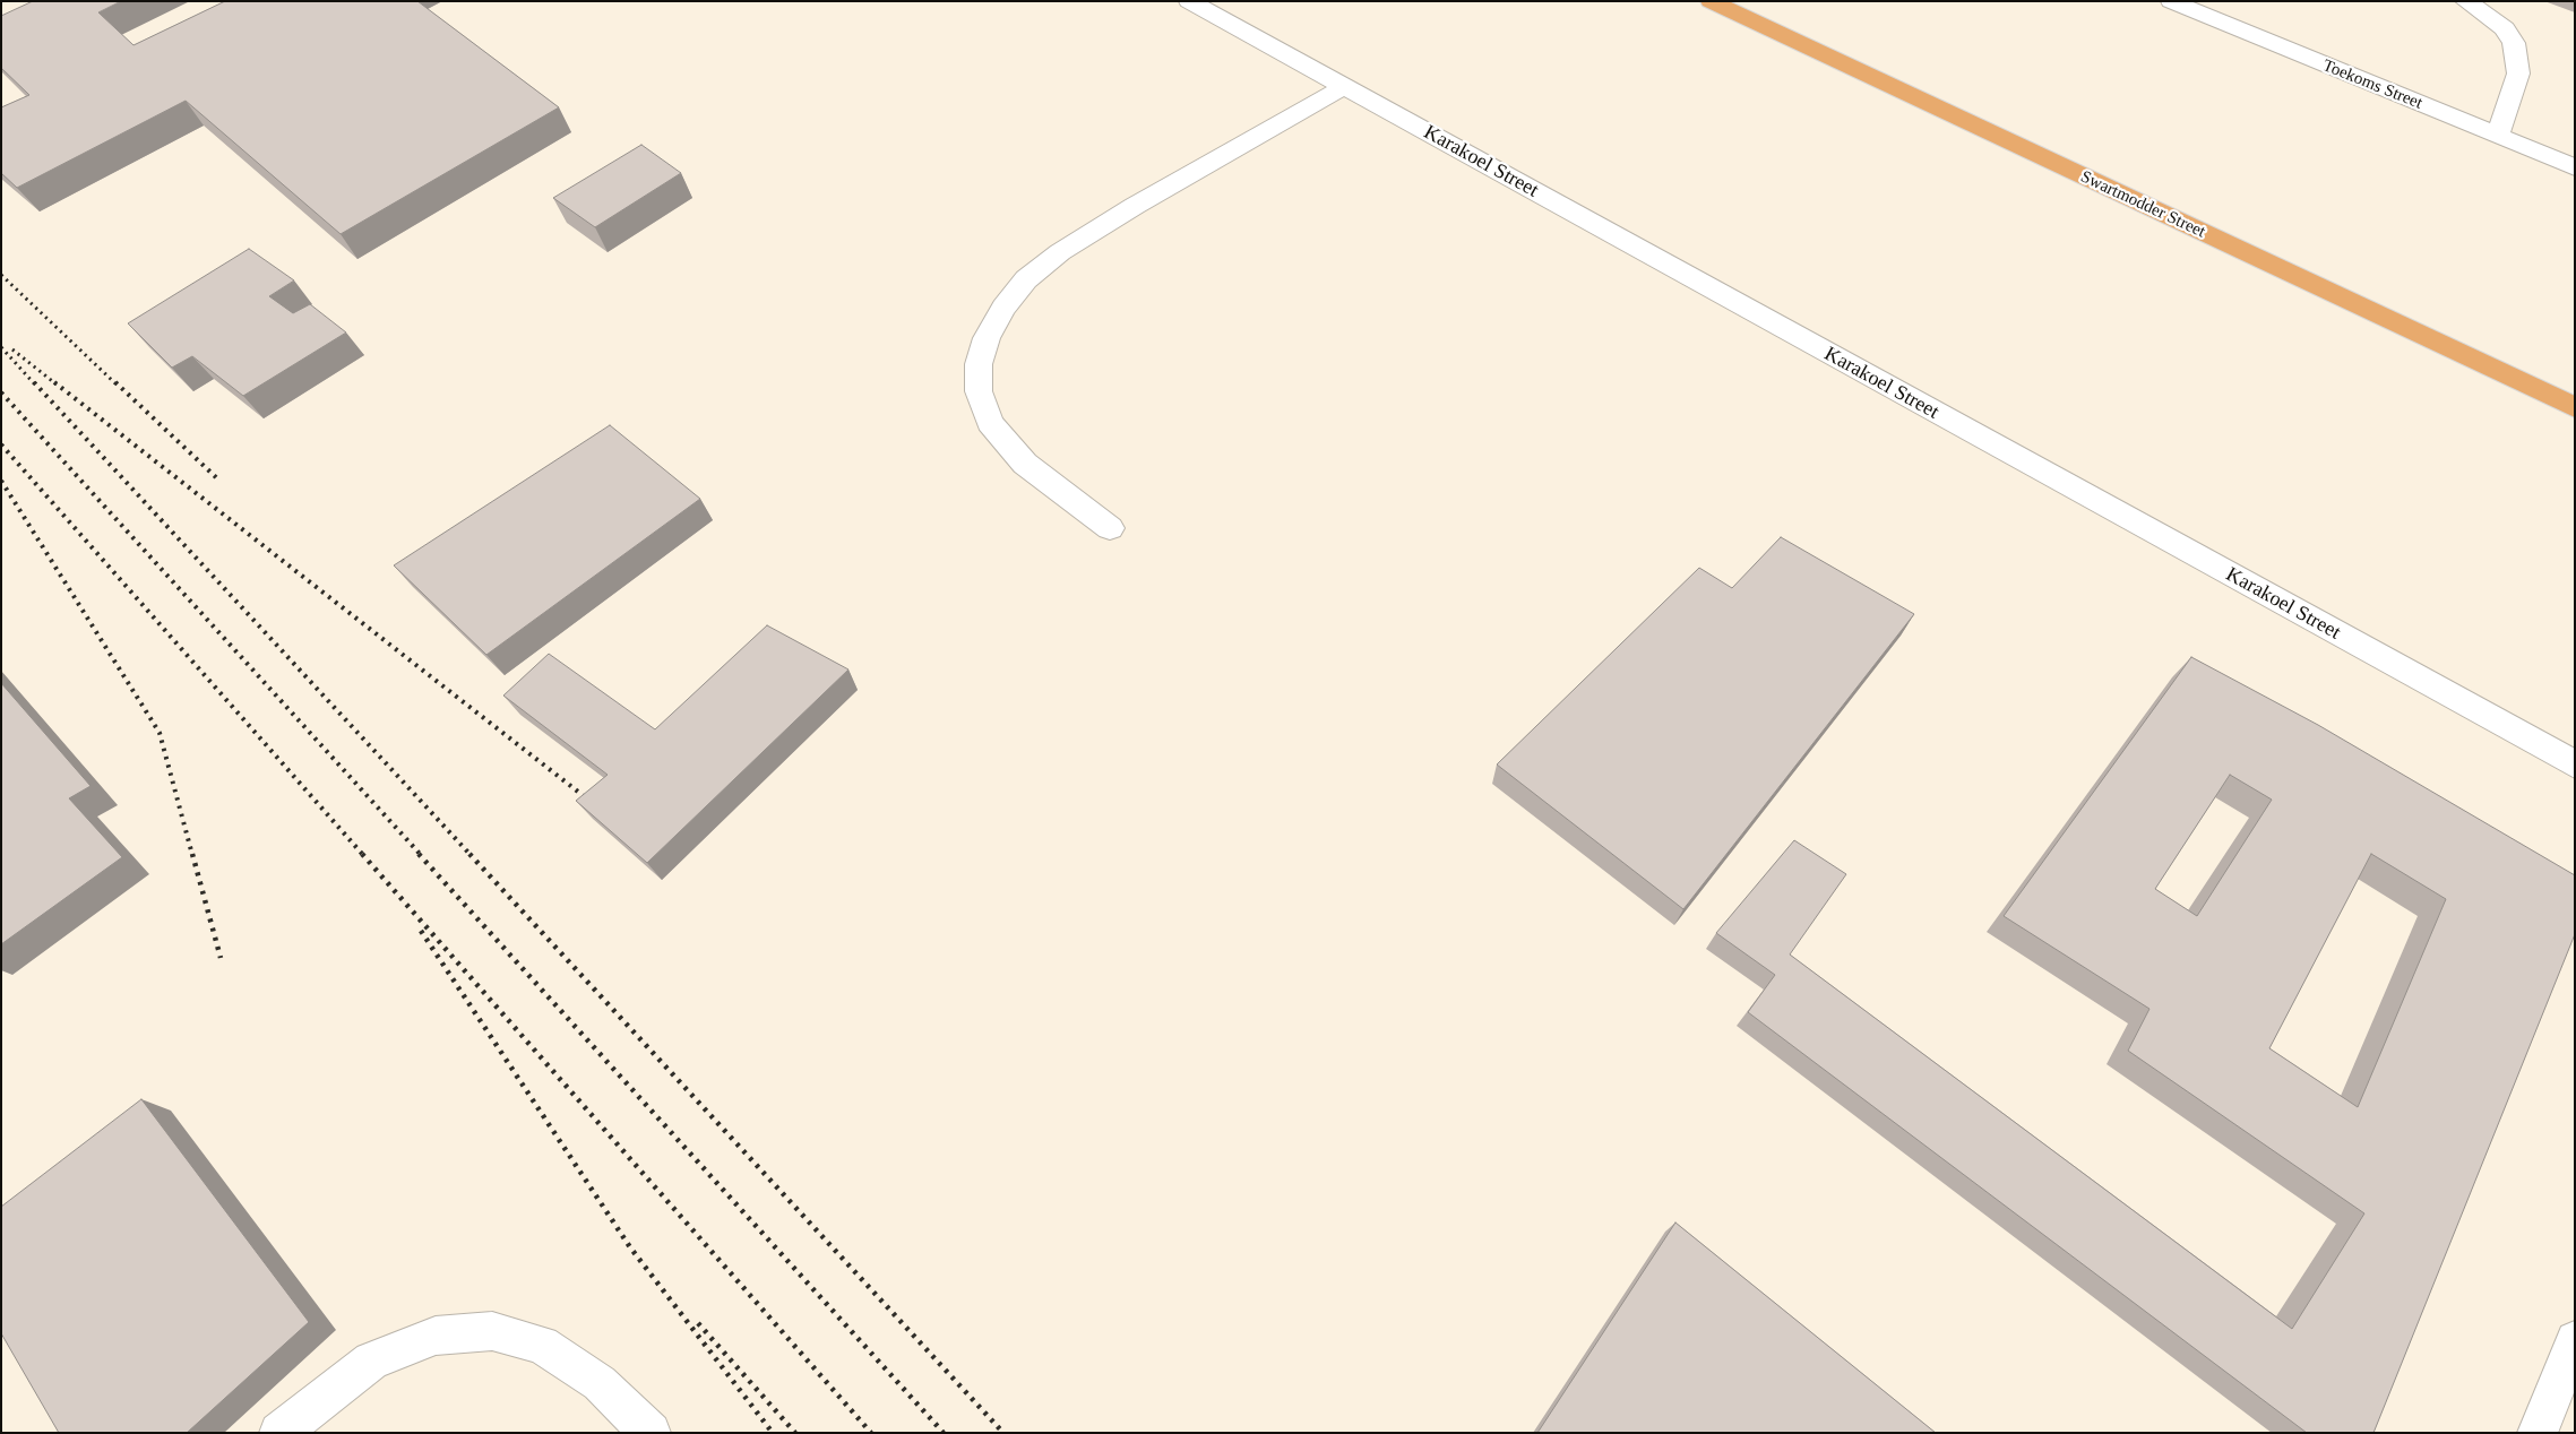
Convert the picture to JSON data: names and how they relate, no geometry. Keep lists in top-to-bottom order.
{
  "streets": {
    "main road": ["Swartmodder Street"],
    "street": ["Toekoms Street", "Karakoel Street"]
  }
}
